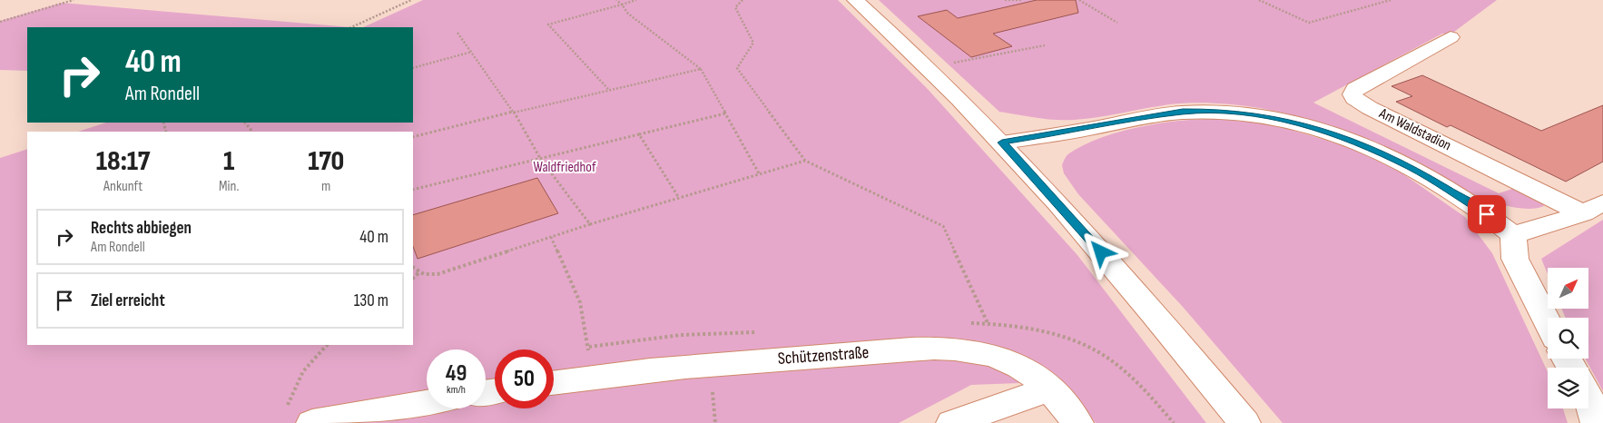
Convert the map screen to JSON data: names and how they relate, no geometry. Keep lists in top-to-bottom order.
{
  "streets": {
    "street": ["Am Waldstadion", "Schützenstraße"]
  },
  "parks": ["Waldfriedhof"],
  "north": "top right",
  "page": {
    "turn": ["40 m", "Am Rondell"],
    "eta": [
      "18:17",
      "Ankunft",
      "1",
      "Min.",
      "170",
      "m"
    ],
    "list": [
      {
        "name": "Rechts abbiegen",
        "note": "Am Rondell",
        "value": "40 m"
      },
      {
        "name": "Ziel erreicht",
        "value": "130 m"
      }
    ],
    "speed": "49 km/h",
    "limit": "50"
  }
}
